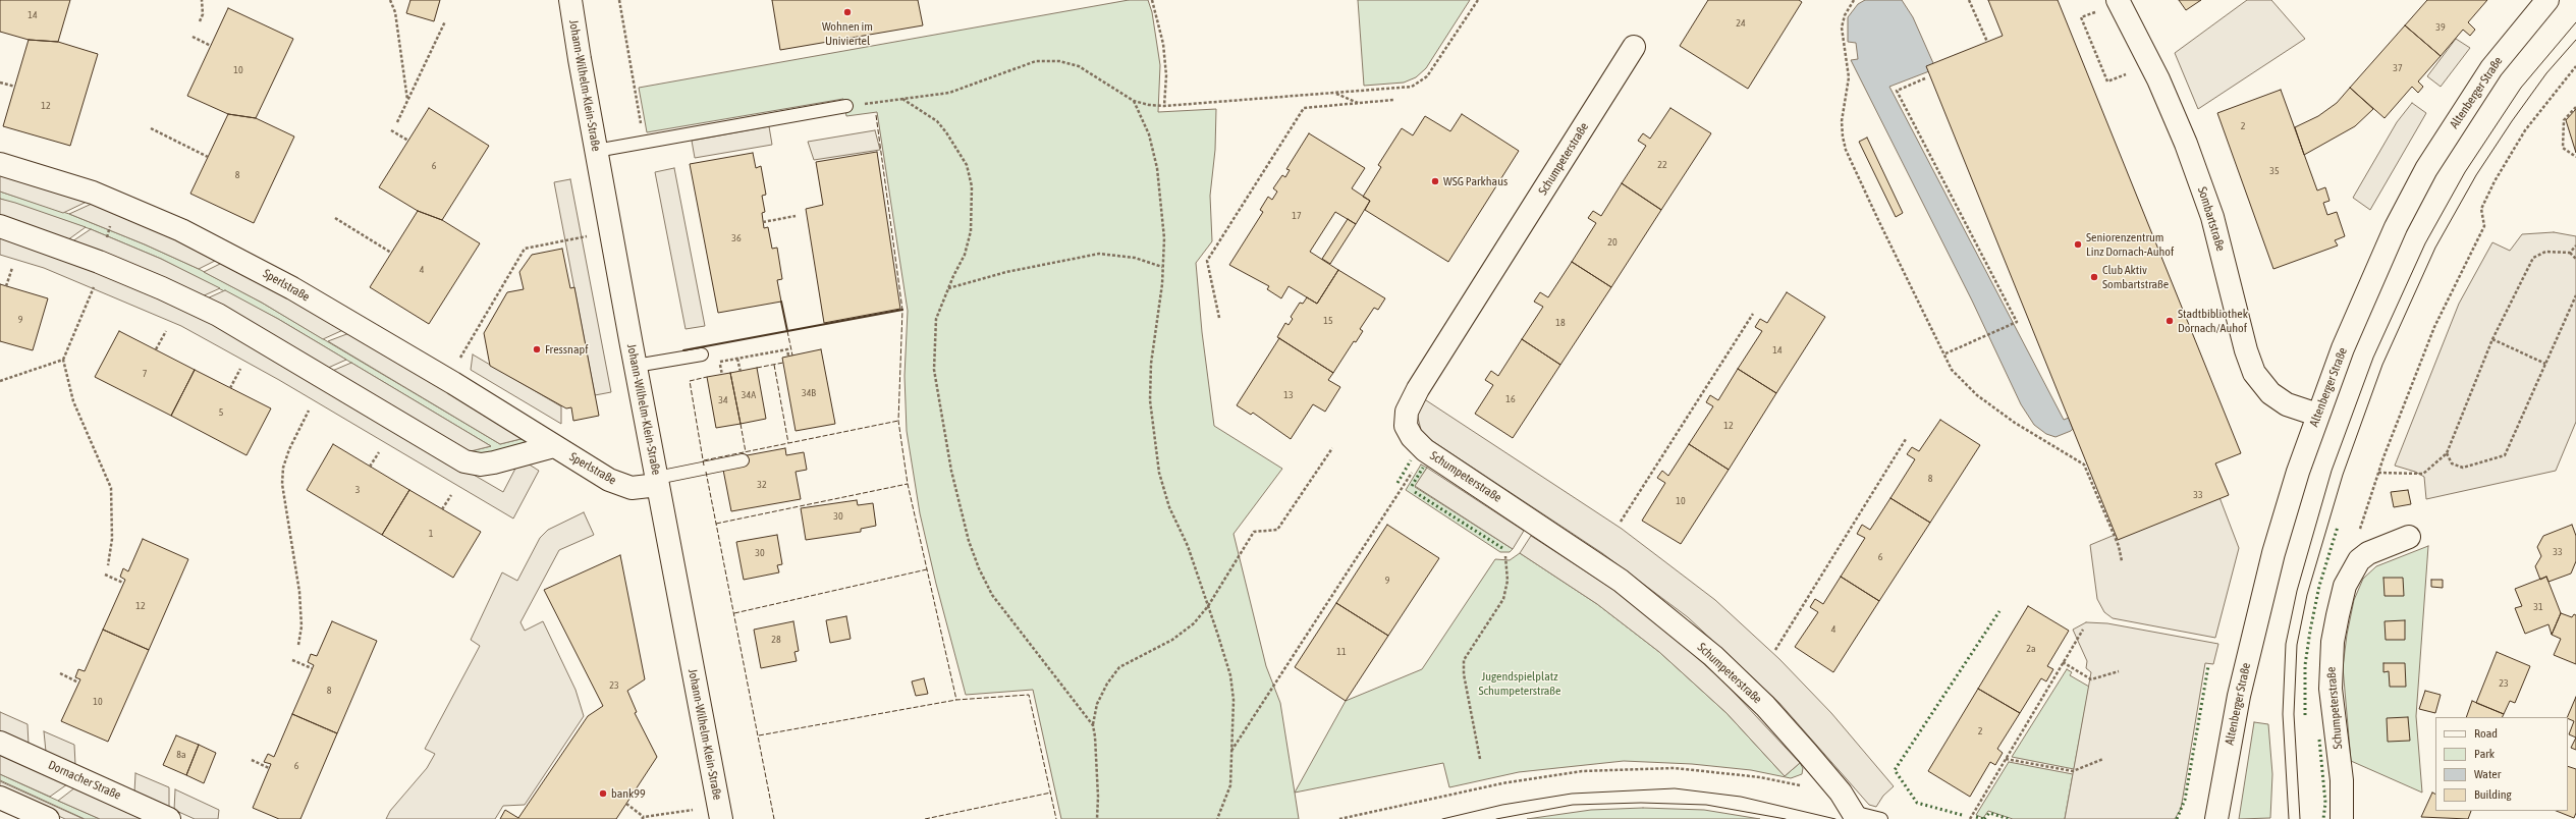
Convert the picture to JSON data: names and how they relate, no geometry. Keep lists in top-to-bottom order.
{
  "streets": {
    "street": [
      "Johann-Wilhelm-Klein-Straße",
      "Altenberger Straße",
      "Schumpeterstraße",
      "Sombartstraße",
      "Sperlstraße",
      "Dornacher Straße"
    ]
  },
  "crossings": [
    ["Johann-Wilhelm-Klein-Straße", "Sperlstraße"],
    ["Altenberger Straße", "Sombartstraße"]
  ],
  "parks": ["Jugendspielplatz Schumpeterstraße"],
  "places": [
    "Wohnen im Univiertel",
    "WSG Parkhaus",
    "Seniorenzentrum Linz Dornach-Auhof",
    "Club Aktiv Sombartstraße",
    "Stadtbibliothek Dornach/Auhof",
    "Fressnapf",
    "bank99"
  ],
  "house_numbers": [
    "14",
    "24",
    "39",
    "37",
    "10",
    "12",
    "2",
    "22",
    "6",
    "35",
    "8",
    "17",
    "36",
    "20",
    "4",
    "9",
    "15",
    "18",
    "14",
    "7",
    "34B",
    "34A",
    "13",
    "16",
    "34",
    "5",
    "12",
    "8",
    "32",
    "3",
    "33",
    "10",
    "30",
    "1",
    "33",
    "30",
    "6",
    "9",
    "12",
    "31",
    "4",
    "28",
    "2a",
    "11",
    "23",
    "23",
    "8",
    "10",
    "2",
    "8a",
    "6"
  ],
  "legend": [
    "Road",
    "Park",
    "Water",
    "Building"
  ]
}
